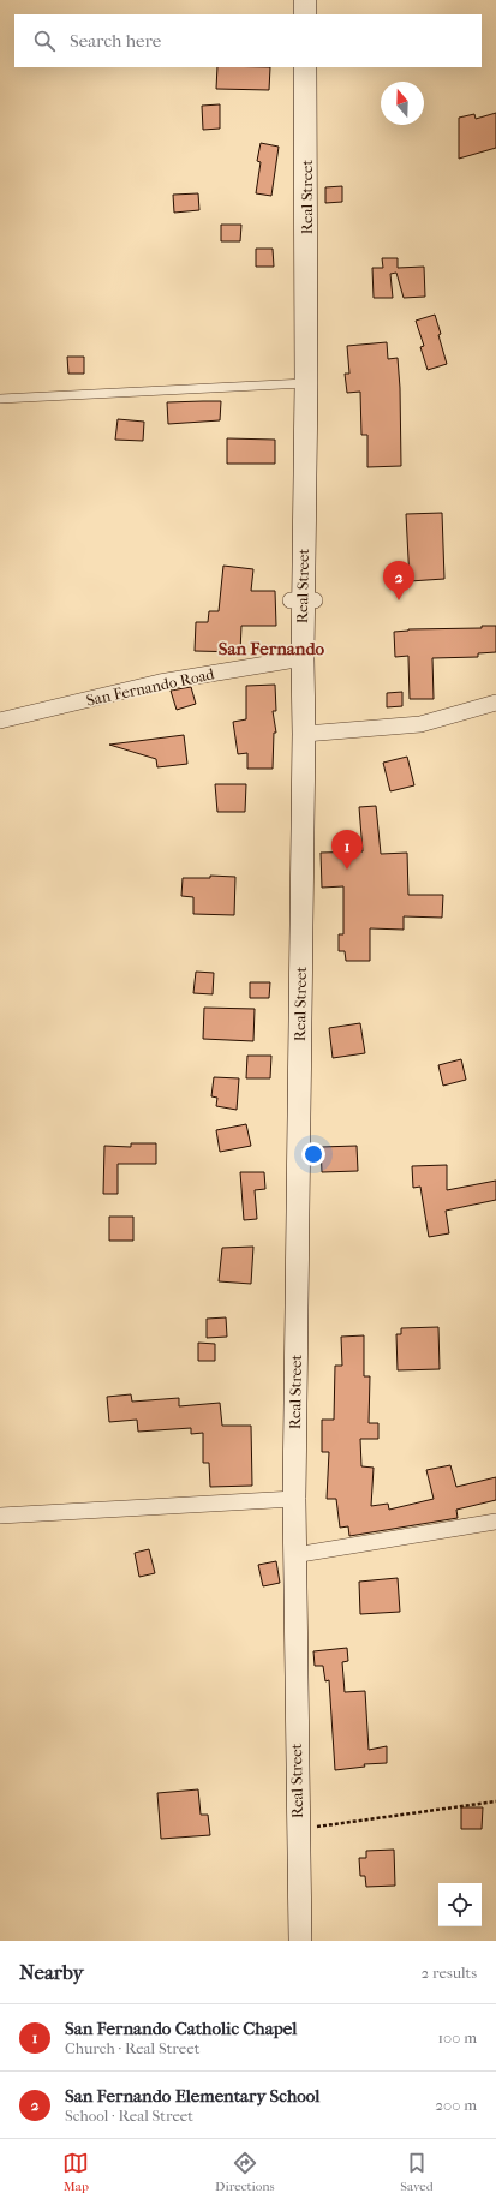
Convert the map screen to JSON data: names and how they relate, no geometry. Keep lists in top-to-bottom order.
{
  "streets": {
    "main road": ["Real Street"],
    "street": ["San Fernando Road"]
  },
  "crossings": [
    ["Real Street", "San Fernando Road"]
  ],
  "districts": ["San Fernando"],
  "north": "top",
  "page": {
    "search": "Search here",
    "pins": ["2", "1"],
    "heading": ["Nearby", "2 results"],
    "list": [
      {
        "mark": "1",
        "name": "San Fernando Catholic Chapel",
        "note": "Church · Real Street",
        "value": "100 m"
      },
      {
        "mark": "2",
        "name": "San Fernando Elementary School",
        "note": "School · Real Street",
        "value": "200 m"
      }
    ],
    "nav": ["Map", "Directions", "Saved"]
  }
}
